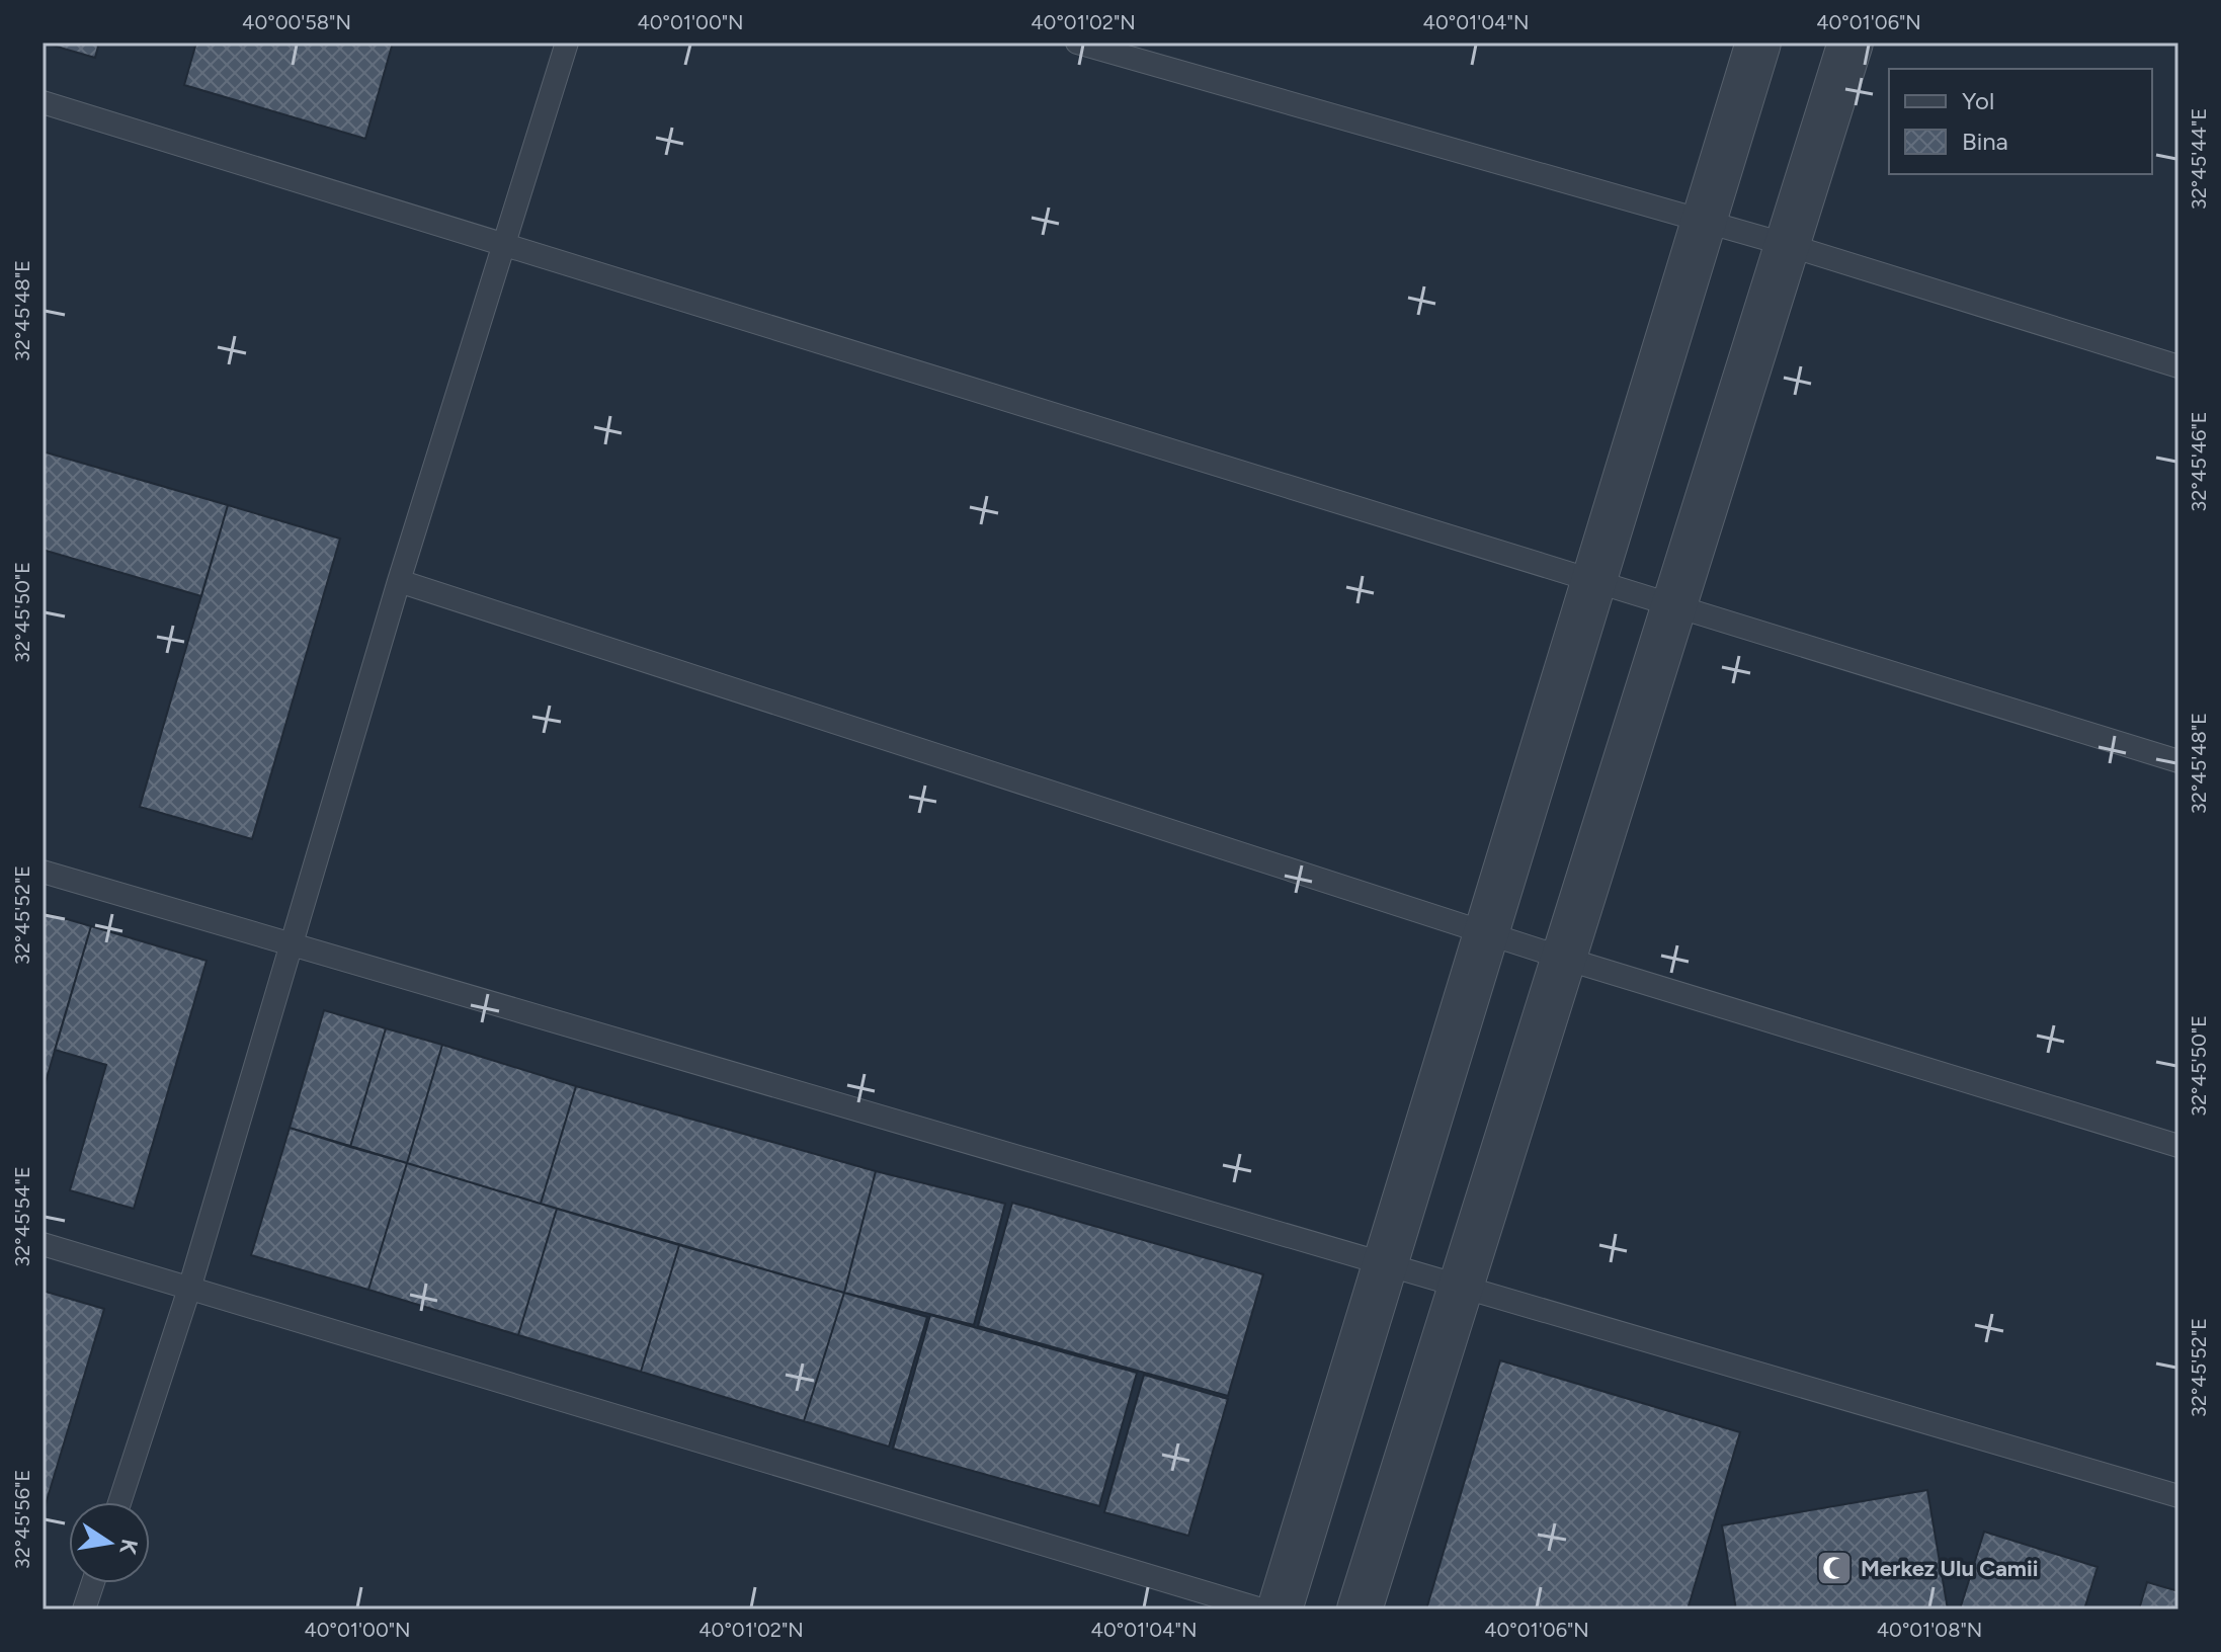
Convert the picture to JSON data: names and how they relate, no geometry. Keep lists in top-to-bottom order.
{
  "places": {
    "mosque": ["Merkez Ulu Camii"]
  },
  "legend": ["Yol", "Bina"],
  "north": "right",
  "coordinates": [
    "40°00'58\"N",
    "40°01'00\"N",
    "40°01'02\"N",
    "40°01'04\"N",
    "40°01'06\"N",
    "32°45'44\"E",
    "32°45'48\"E",
    "32°45'46\"E",
    "32°45'50\"E",
    "32°45'52\"E",
    "32°45'54\"E",
    "32°45'56\"E",
    "40°01'08\"N"
  ]
}
